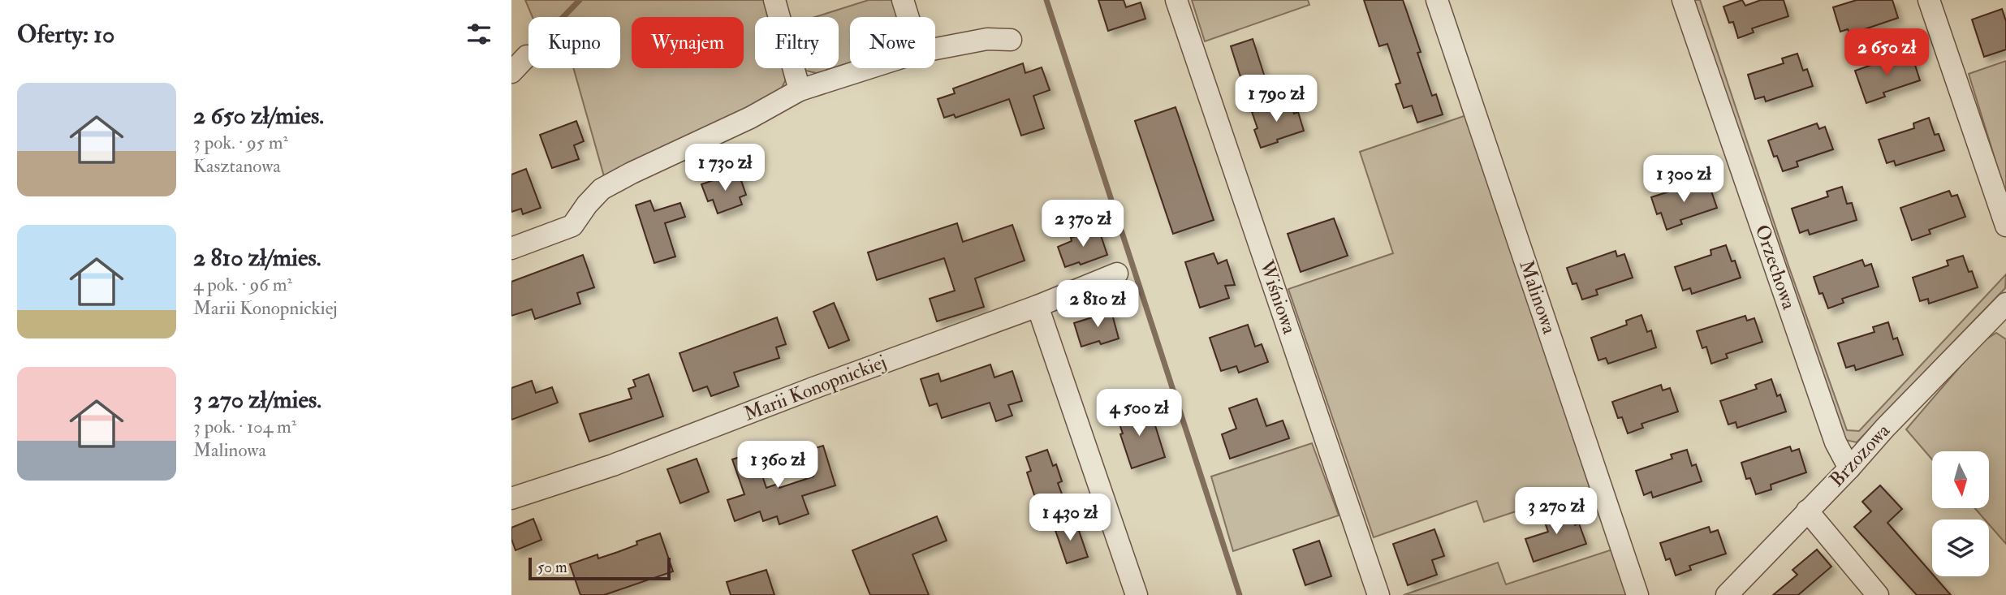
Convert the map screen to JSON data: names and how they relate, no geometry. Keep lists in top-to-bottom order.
{
  "streets": {
    "street": [
      "Orzechowa",
      "Wiśniowa",
      "Malinowa",
      "Marii Konopnickiej",
      "Brzozowa"
    ]
  },
  "crossings": [
    ["Orzechowa", "Brzozowa"]
  ],
  "scale_bar": "50 m",
  "north": "bottom",
  "page": {
    "heading": "Oferty: 10",
    "chip": [
      "Kupno",
      "Wynajem",
      "Filtry",
      "Nowe"
    ],
    "price": [
      "2 650 zł",
      "1 790 zł",
      "1 730 zł",
      "1 300 zł",
      "2 370 zł",
      "2 810 zł",
      "4 500 zł",
      "1 360 zł",
      "3 270 zł",
      "1 430 zł"
    ],
    "list": [
      {
        "name": "2 650 zł/mies.",
        "note": "3 pok. · 95 m² · Kasztanowa"
      },
      {
        "name": "2 810 zł/mies.",
        "note": "4 pok. · 96 m² · Marii Konopnickiej"
      },
      {
        "name": "3 270 zł/mies.",
        "note": "3 pok. · 104 m² · Malinowa"
      }
    ],
    "scale": "50 m"
  }
}
